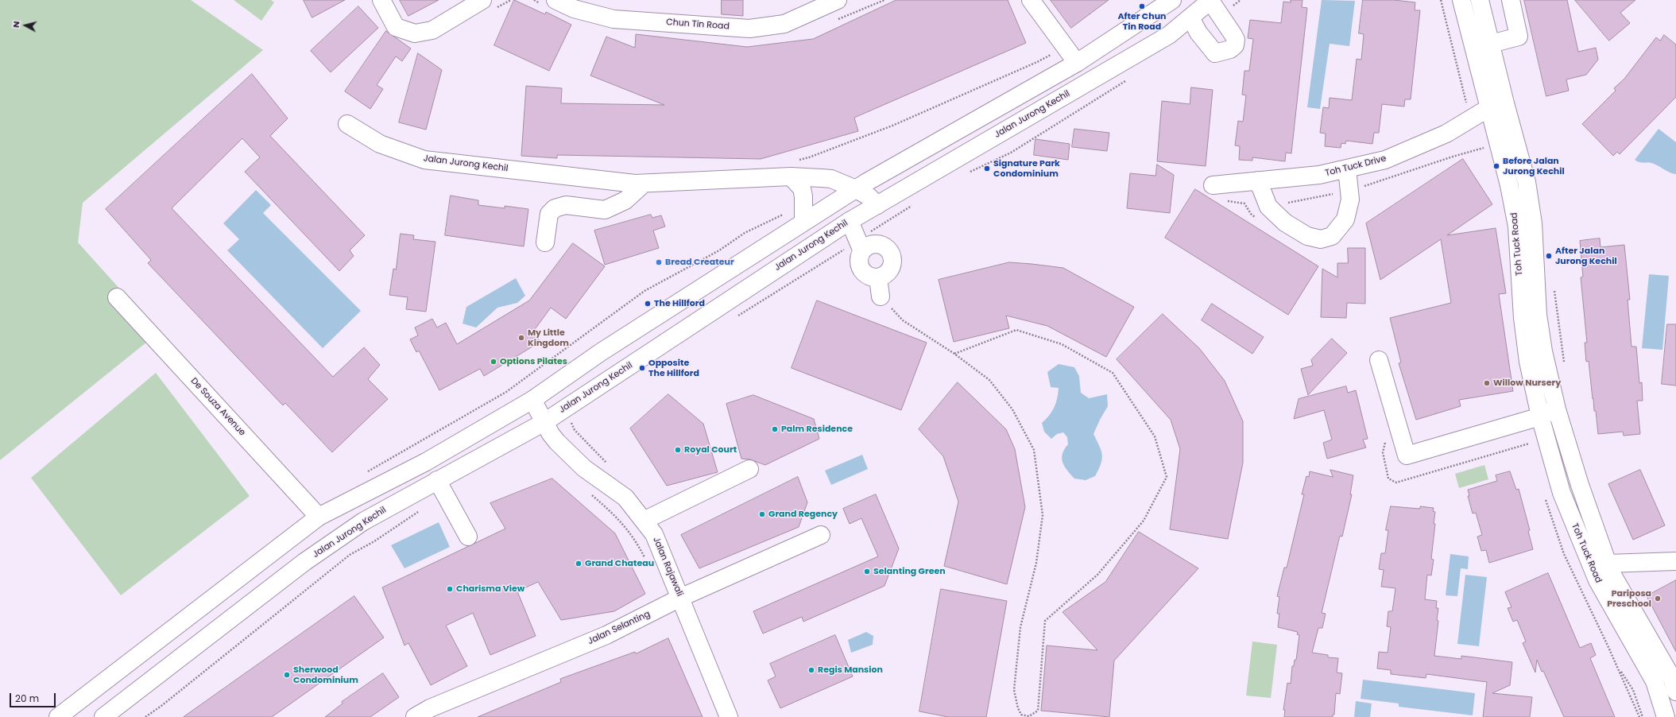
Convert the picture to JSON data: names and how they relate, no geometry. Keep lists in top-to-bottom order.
{
  "streets": {
    "street": [
      "Chun Tin Road",
      "Jalan Jurong Kechil",
      "Toh Tuck Drive",
      "Toh Tuck Road",
      "De Souza Avenue",
      "Jalan Rajawali",
      "Jalan Selanting"
    ]
  },
  "crossings": [
    ["Jalan Jurong Kechil", "Jalan Rajawali"],
    ["Toh Tuck Drive", "Toh Tuck Road"],
    ["Jalan Rajawali", "Jalan Selanting"]
  ],
  "places": [
    "After Chun Tin Road",
    "Before Jalan Jurong Kechil",
    "Signature Park Condominium",
    "After Jalan Jurong Kechil",
    "Bread Createur",
    "The Hillford",
    "My Little Kingdom",
    "Options Pilates",
    "Opposite The Hillford",
    "Willow Nursery",
    "Palm Residence",
    "Royal Court",
    "Grand Regency",
    "Grand Chateau",
    "Selanting Green",
    "Charisma View",
    "Pariposa Preschool",
    "Regis Mansion",
    "Sherwood Condominium"
  ],
  "scale_bar": "20 m",
  "north": "left"
}
